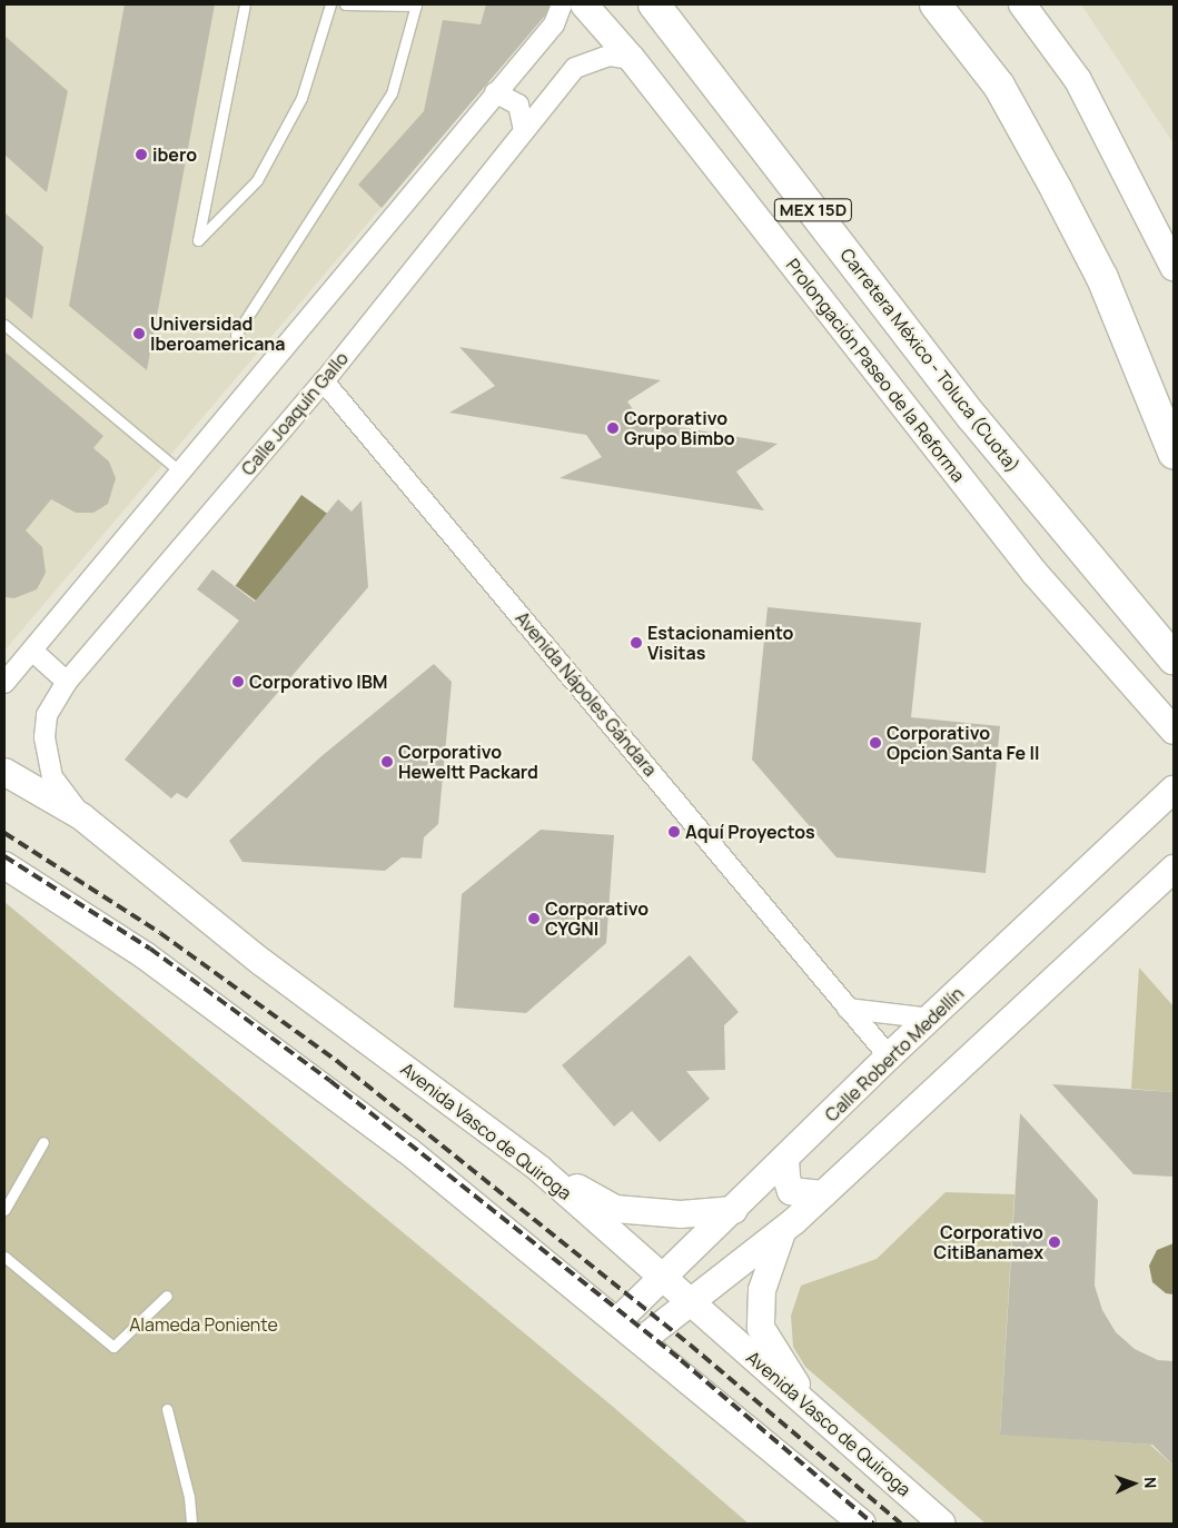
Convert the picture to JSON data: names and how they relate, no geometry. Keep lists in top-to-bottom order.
{
  "streets": {
    "highway": ["MEX 15D", "Carretera México - Toluca (Cuota)"],
    "main road": ["Prolongación Paseo de la Reforma", "Calle Roberto Medellín", "Avenida Vasco de Quiroga"],
    "street": ["Calle Joaquín Gallo", "Avenida Nápoles Gándara"]
  },
  "crossings": [
    ["Prolongación Paseo de la Reforma", "Calle Joaquín Gallo"],
    ["Calle Joaquín Gallo", "Avenida Nápoles Gándara"],
    ["Calle Joaquín Gallo", "Avenida Vasco de Quiroga"],
    ["Avenida Nápoles Gándara", "Calle Roberto Medellín"],
    ["Calle Roberto Medellín", "Avenida Vasco de Quiroga"]
  ],
  "parks": ["Alameda Poniente"],
  "places": [
    "ibero",
    "Universidad Iberoamericana",
    "Corporativo Grupo Bimbo",
    "Estacionamiento Visitas",
    "Corporativo IBM",
    "Corporativo Opcion Santa Fe II",
    "Corporativo Heweltt Packard",
    "Aquí Proyectos",
    "Corporativo CYGNI",
    "Corporativo CitiBanamex"
  ],
  "north": "right"
}
